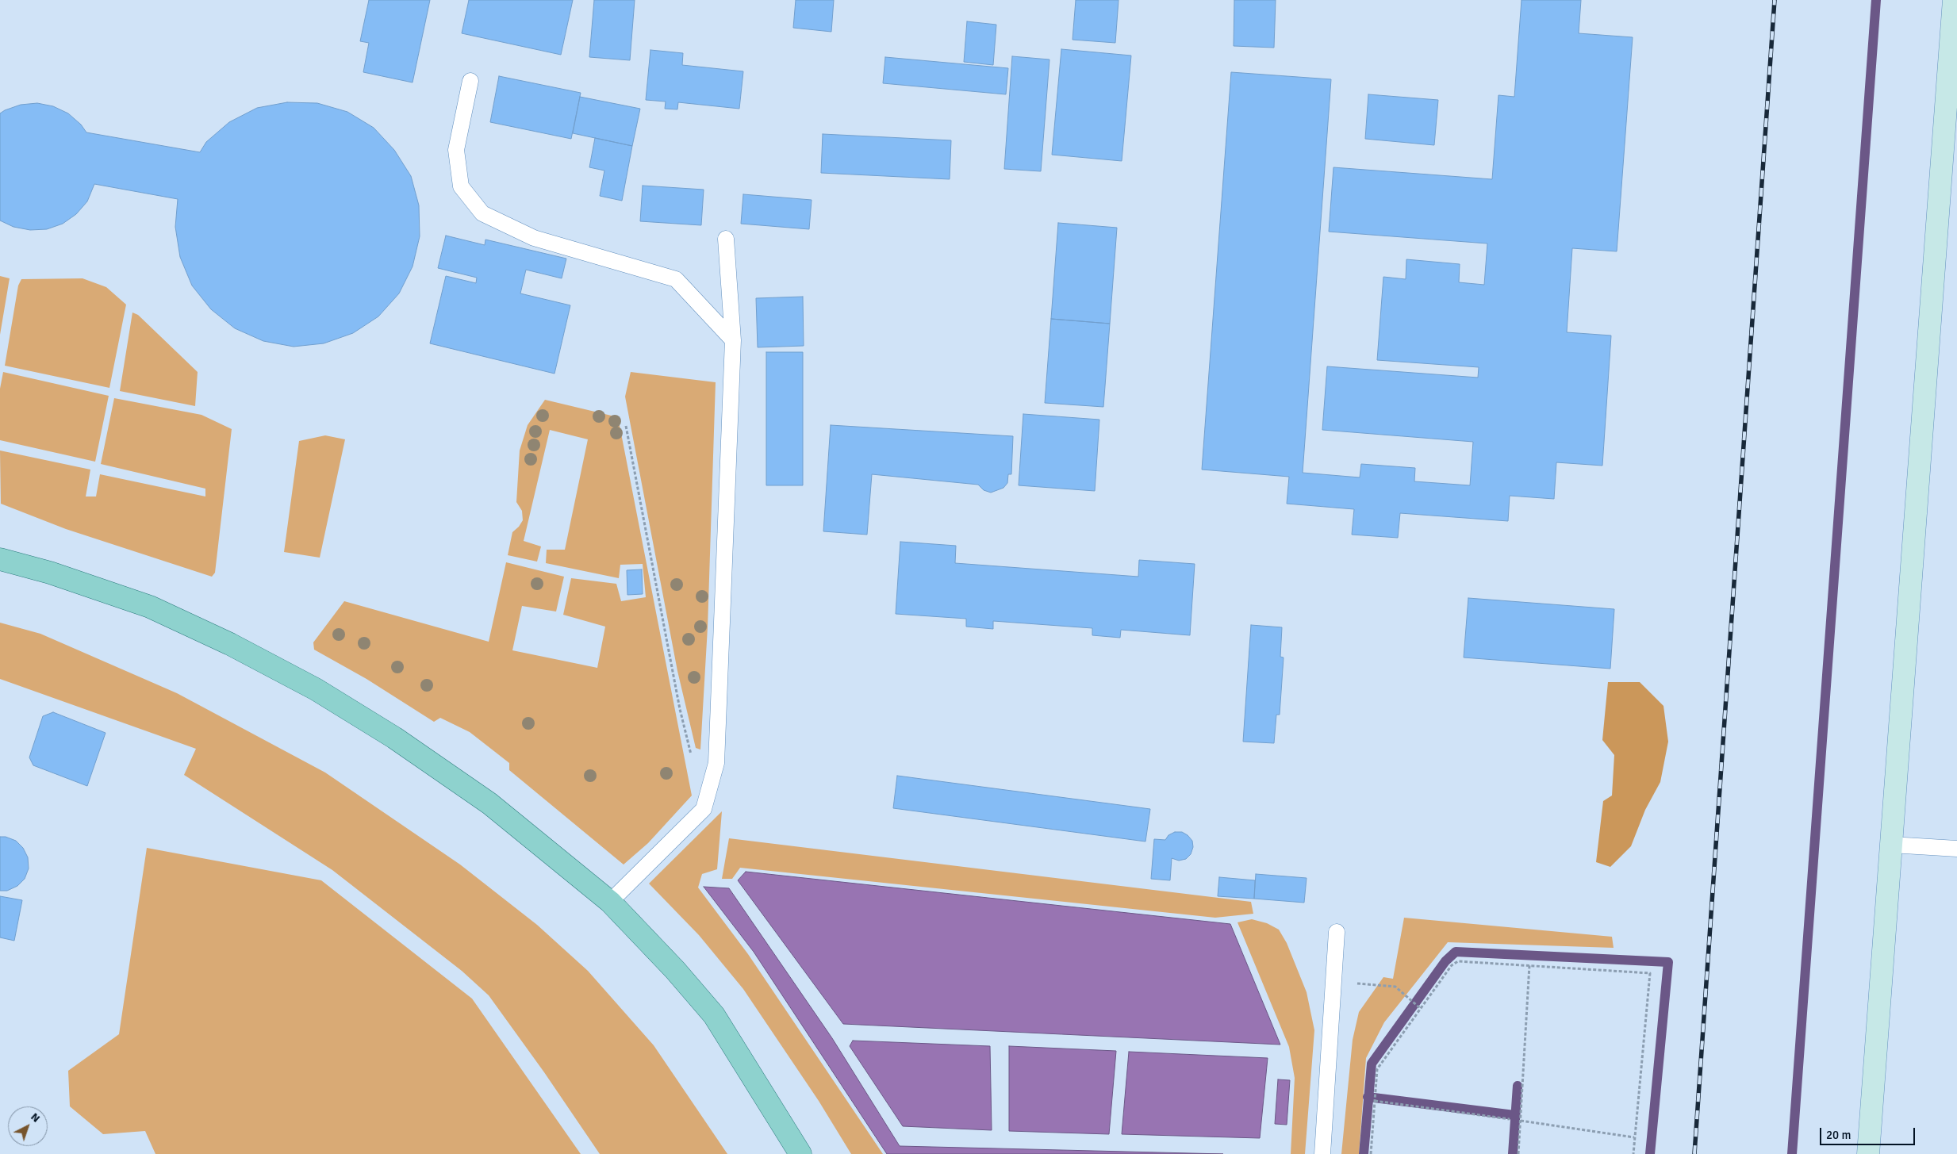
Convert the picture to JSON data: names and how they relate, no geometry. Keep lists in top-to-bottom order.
{
  "scale_bar": "20 m",
  "north": "top right"
}
